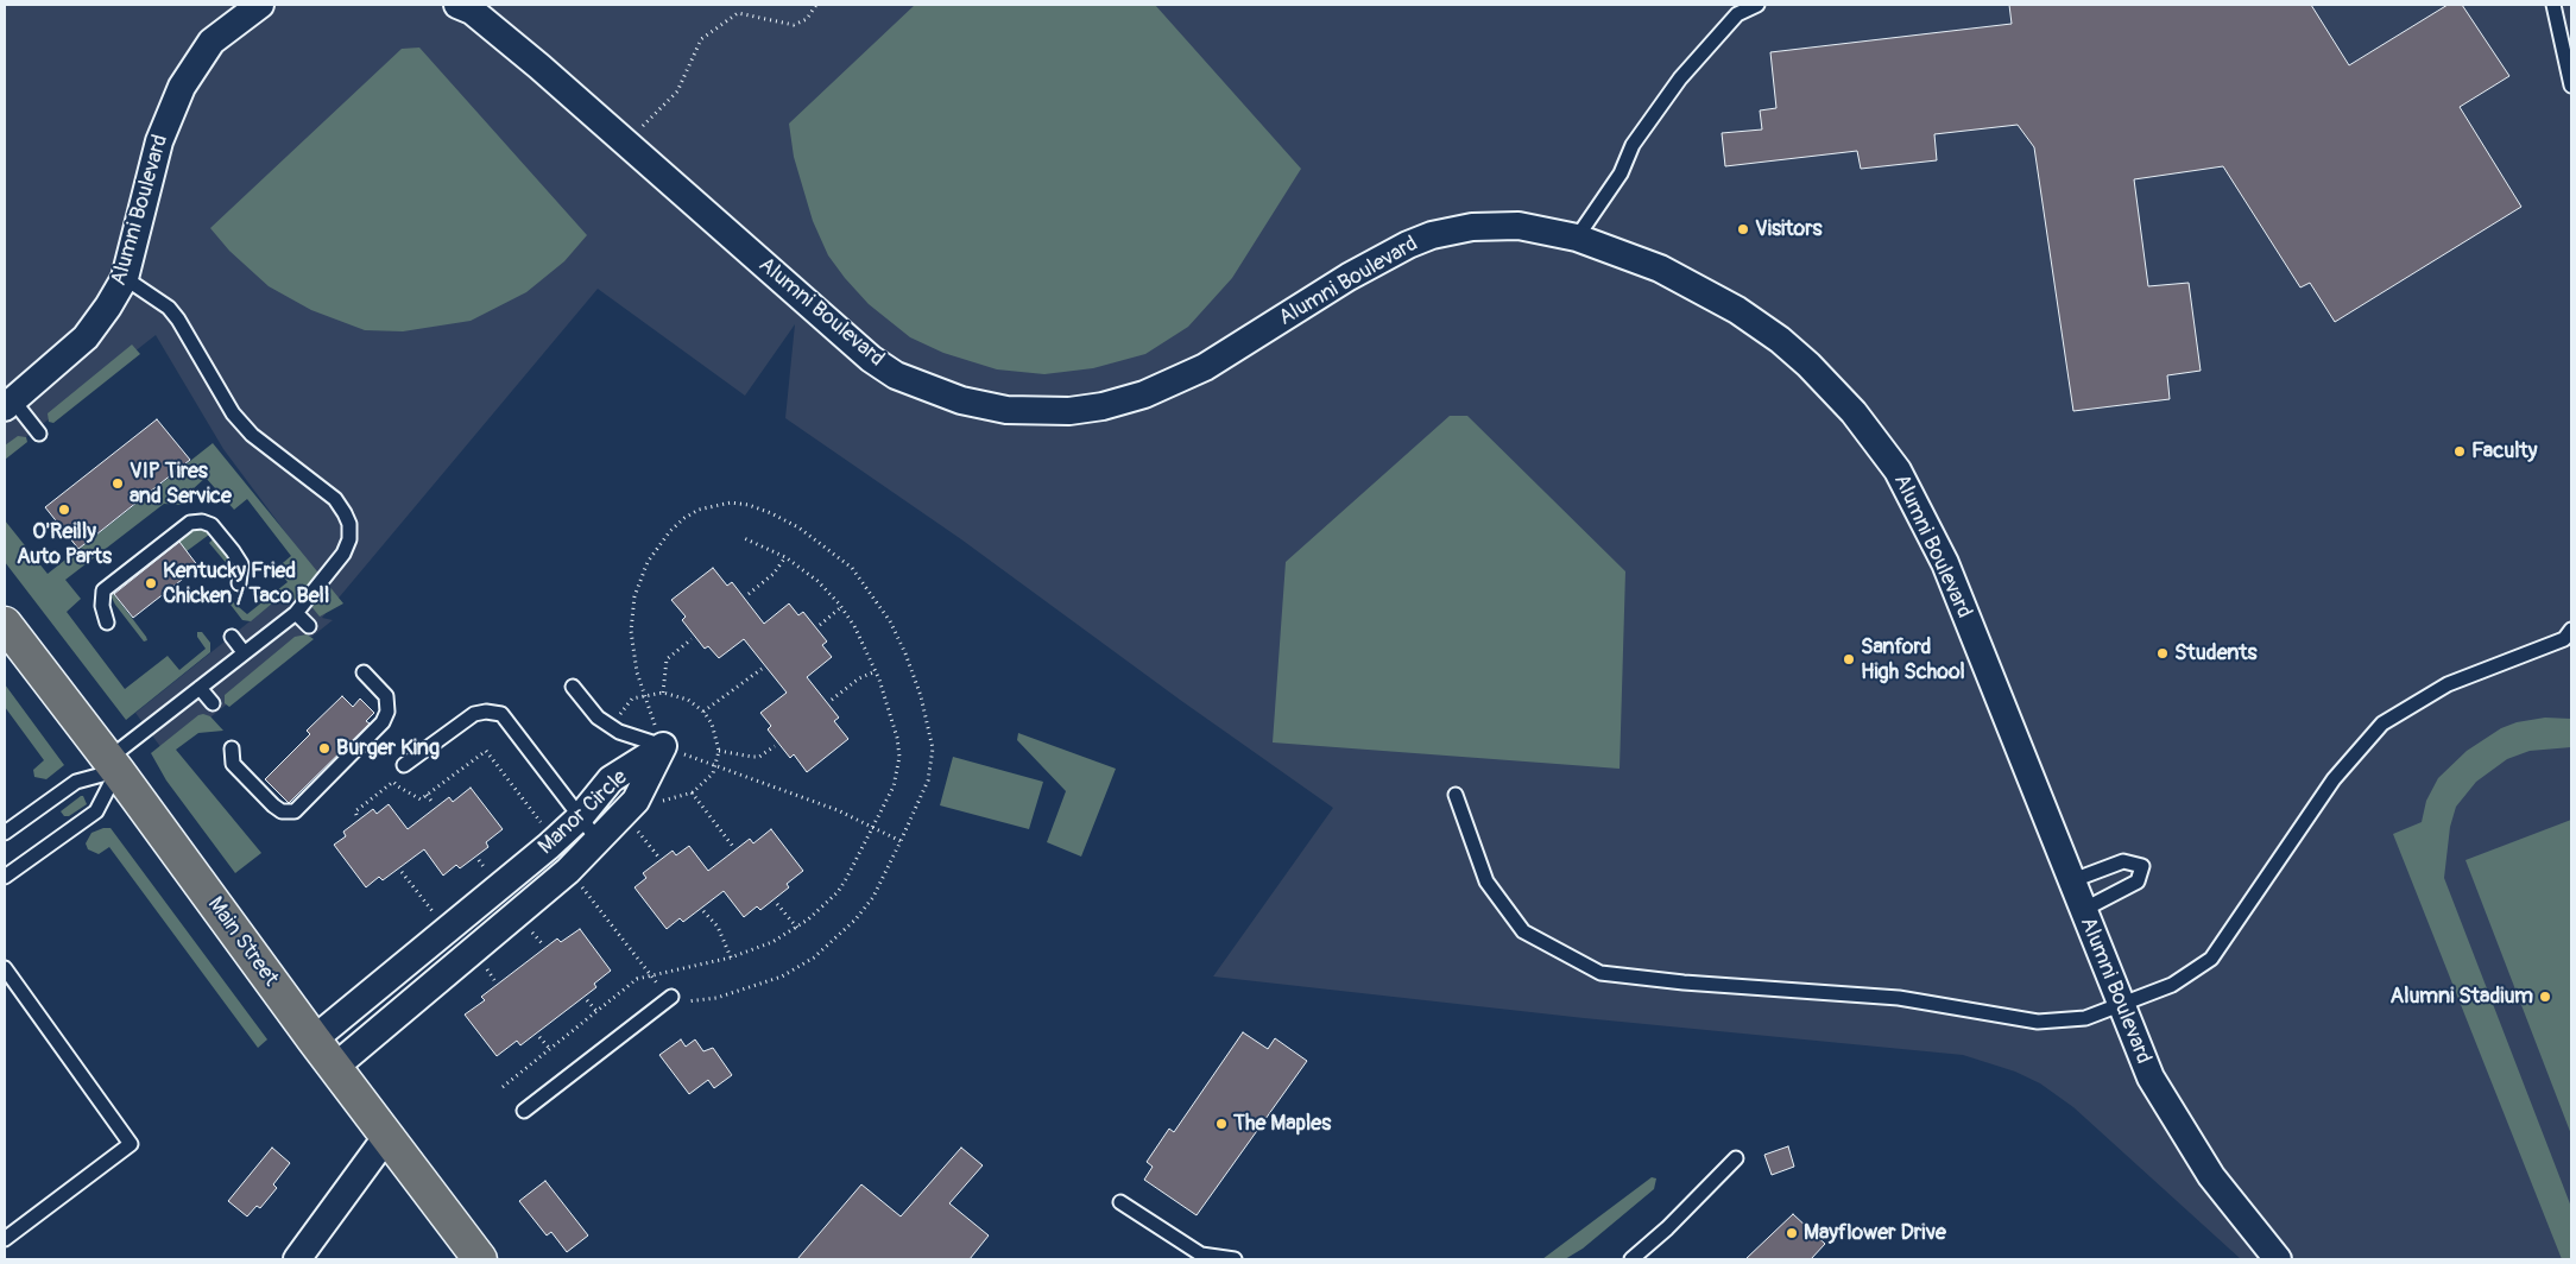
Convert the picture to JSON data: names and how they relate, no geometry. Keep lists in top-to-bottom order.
{
  "streets": {
    "highway": ["Main Street"],
    "street": ["Alumni Boulevard", "Manor Circle"]
  },
  "crossings": [
    ["Manor Circle", "Main Street"]
  ],
  "places": [
    "Visitors",
    "Faculty",
    "VIP Tires and Service",
    "O'Reilly Auto Parts",
    "Kentucky Fried Chicken / Taco Bell",
    "Students",
    "Sanford High School",
    "Burger King",
    "Alumni Stadium",
    "The Maples",
    "Mayflower Drive"
  ]
}
